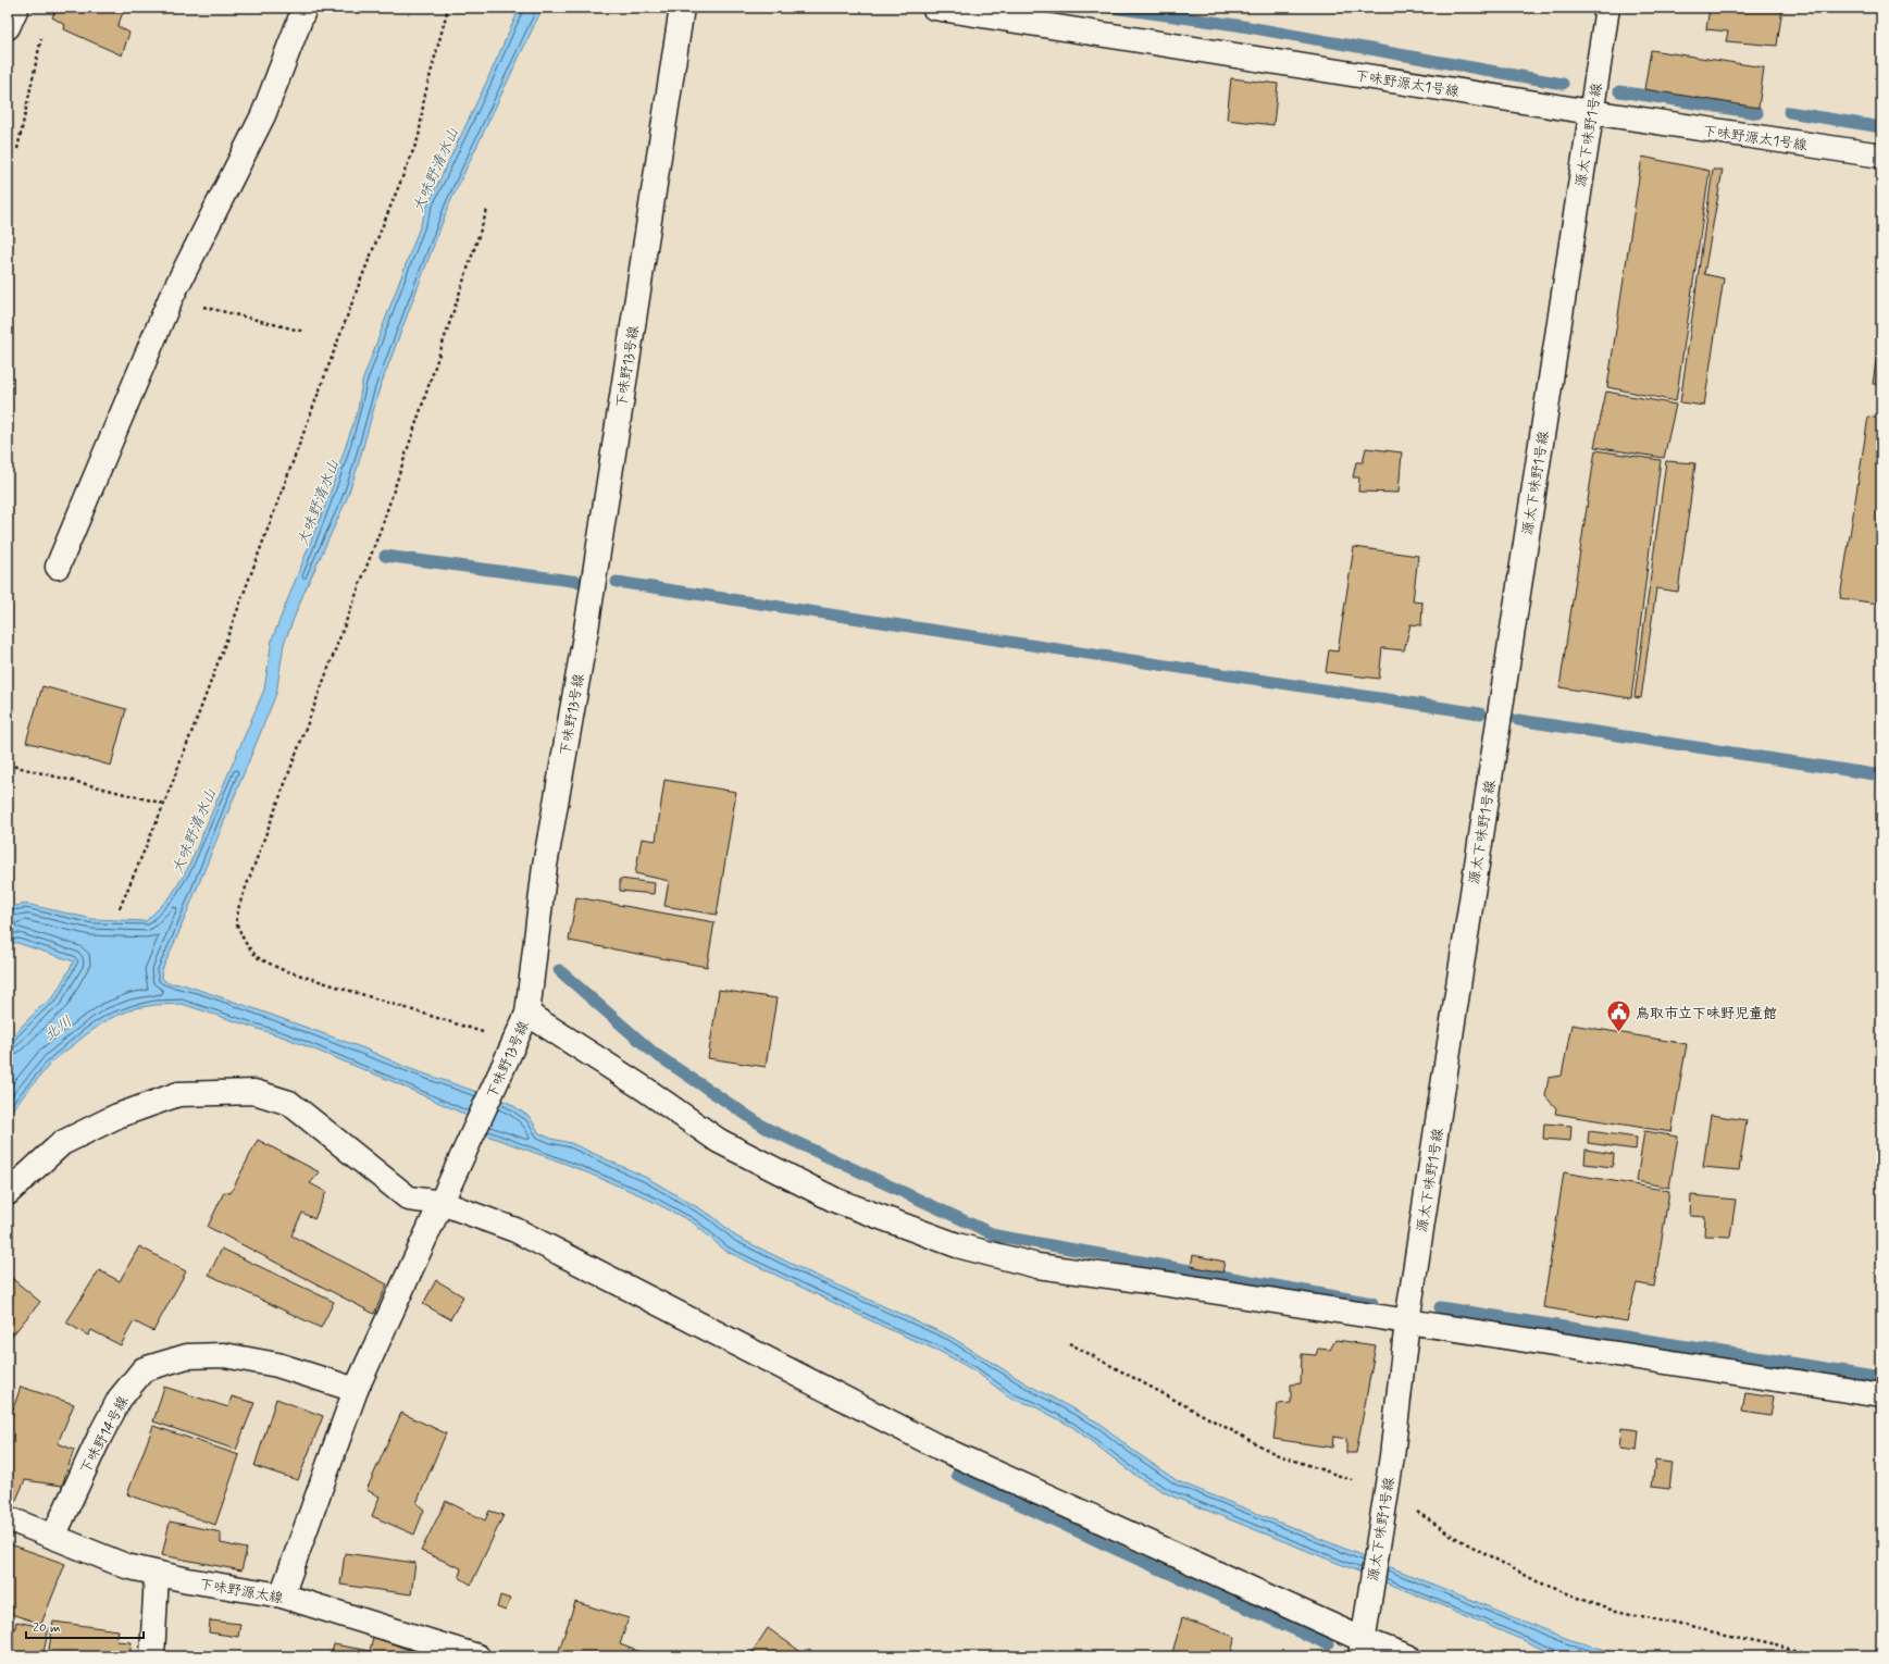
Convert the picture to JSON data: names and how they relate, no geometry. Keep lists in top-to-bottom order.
{
  "streets": {
    "street": [
      "下味野源太1号線",
      "源太下味野1号線",
      "下味野13号線",
      "下味野14号線",
      "下味野源太線"
    ]
  },
  "crossings": [
    ["下味野源太1号線", "源太下味野1号線"],
    ["下味野13号線", "下味野14号線"],
    ["下味野13号線", "下味野源太線"],
    ["下味野14号線", "下味野源太線"]
  ],
  "water": ["大味野清水山", "北川"],
  "places": {
    "public building": ["鳥取市立下味野児童館"]
  },
  "scale_bar": "20 m"
}
